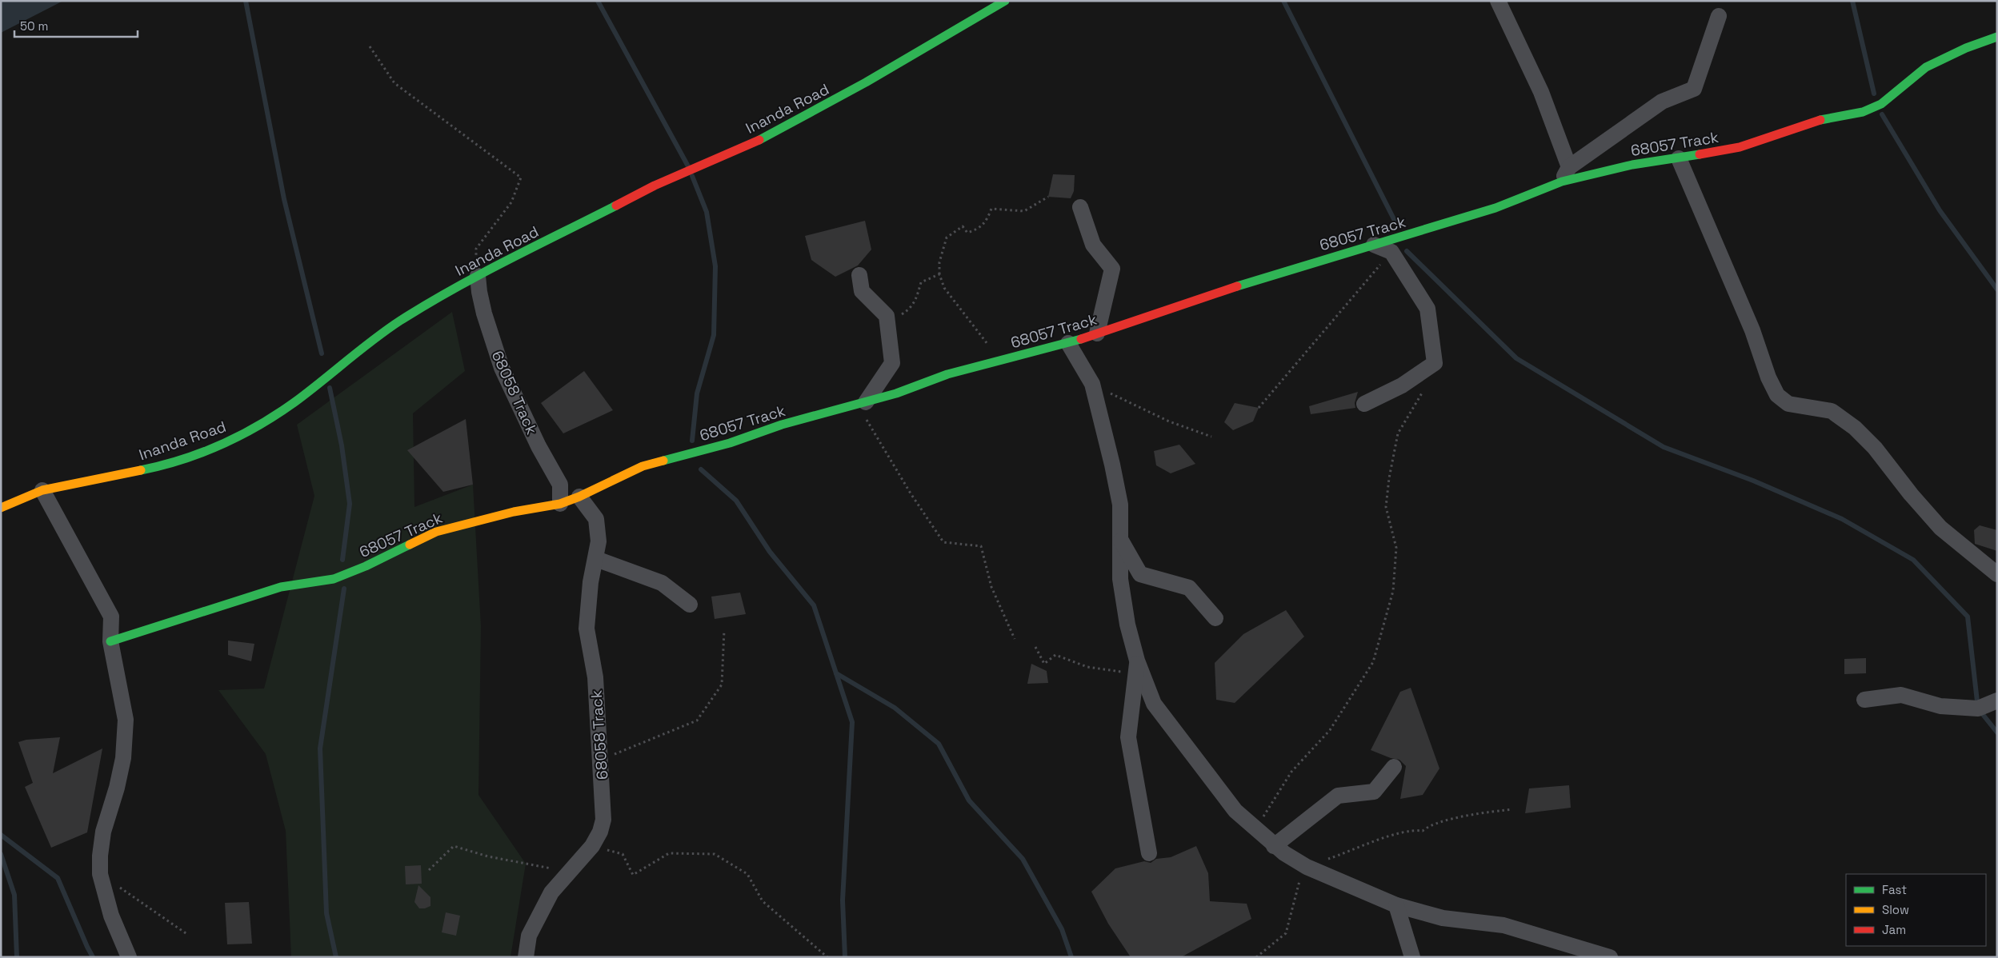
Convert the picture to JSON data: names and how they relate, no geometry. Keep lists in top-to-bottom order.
{
  "streets": {
    "street": ["Inanda Road", "68057 Track", "68058 Track"]
  },
  "crossings": [
    ["Inanda Road", "68058 Track"],
    ["68057 Track", "68058 Track"]
  ],
  "legend": ["Fast", "Slow", "Jam"],
  "scale_bar": "50 m"
}
